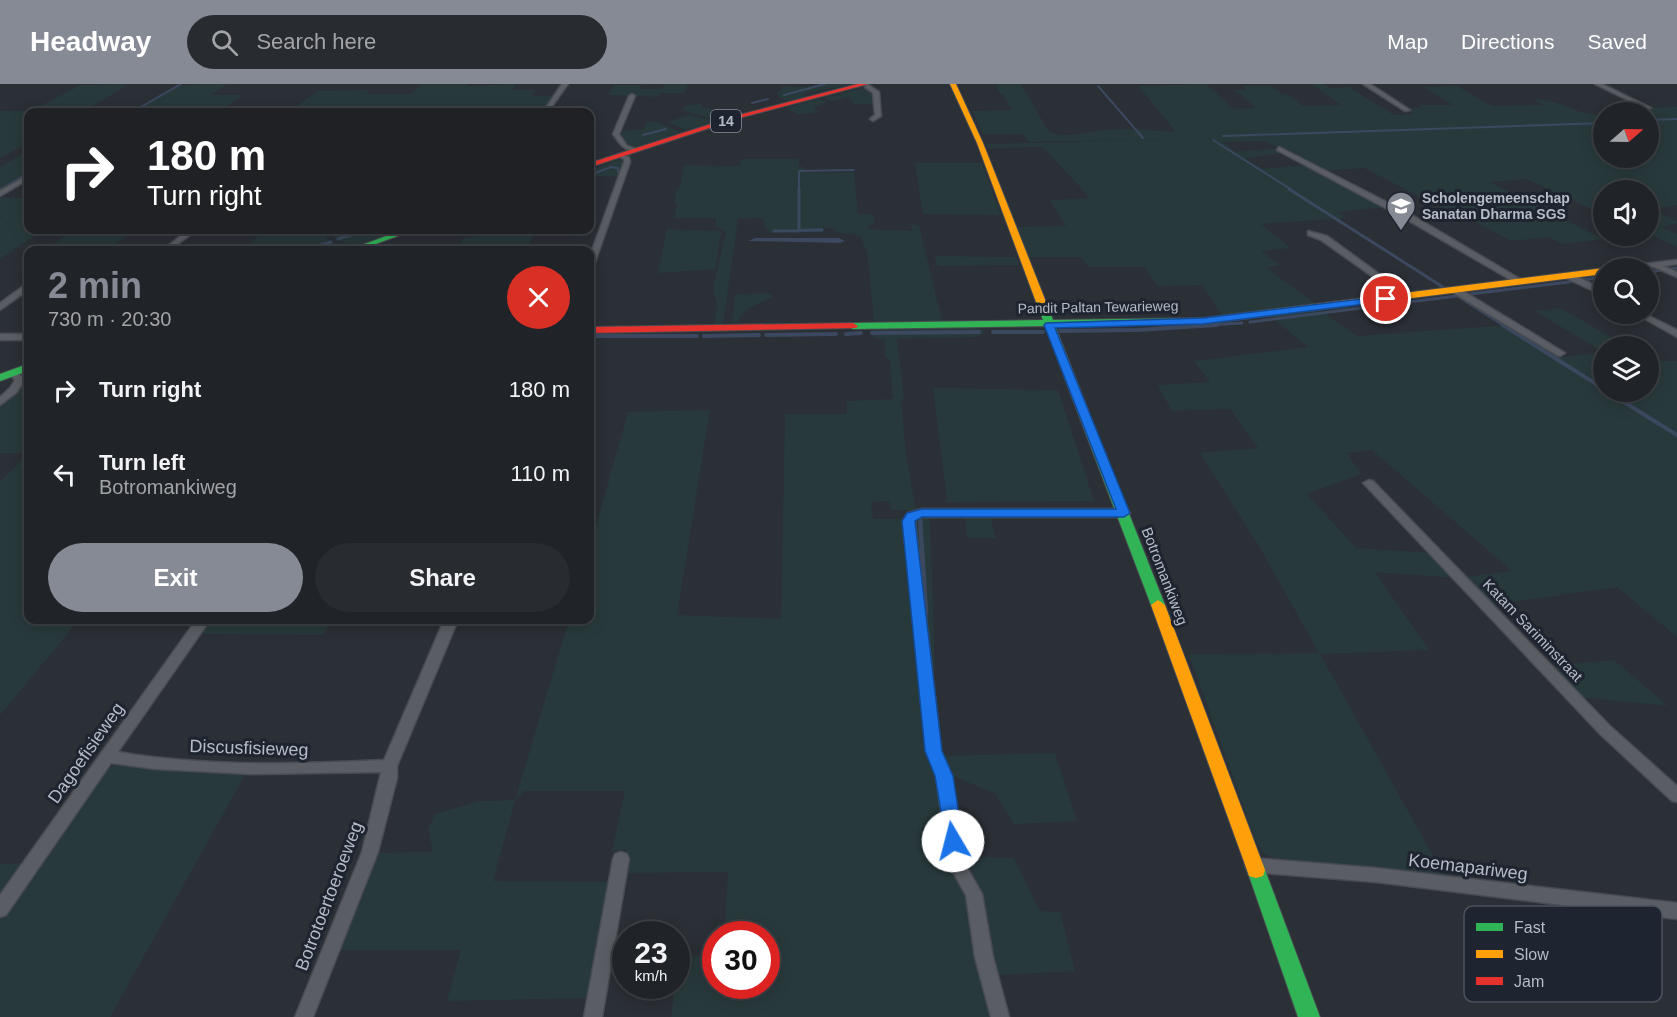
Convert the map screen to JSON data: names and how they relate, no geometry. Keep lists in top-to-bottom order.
{
  "streets": {
    "street": [
      "14",
      "Pandit Paltan Tewarieweg",
      "Botromankiweg",
      "Katam Sariminstraat",
      "Discusfisieweg",
      "Dagoefisieweg",
      "Koemapariweg",
      "Botrotoertoeroeweg"
    ]
  },
  "crossings": [
    ["Pandit Paltan Tewarieweg", "Botromankiweg"],
    ["Botromankiweg", "Koemapariweg"],
    ["Discusfisieweg", "Dagoefisieweg"],
    ["Discusfisieweg", "Botrotoertoeroeweg"]
  ],
  "places": {
    "school or university": ["Scholengemeenschap Sanatan Dharma SGS"]
  },
  "legend": ["Fast", "Slow", "Jam"],
  "north": "right",
  "page": {
    "header": "Headway",
    "search": "Search here",
    "nav": ["Map", "Directions", "Saved"],
    "turn": ["180 m", "Turn right"],
    "heading": ["2 min", "730 m · 20:30"],
    "list": [
      {
        "name": "Turn right",
        "value": "180 m"
      },
      {
        "name": "Turn left",
        "note": "Botromankiweg",
        "value": "110 m"
      }
    ],
    "buttons": ["Exit", "Share"],
    "speed": "23 km/h",
    "limit": "30"
  }
}
